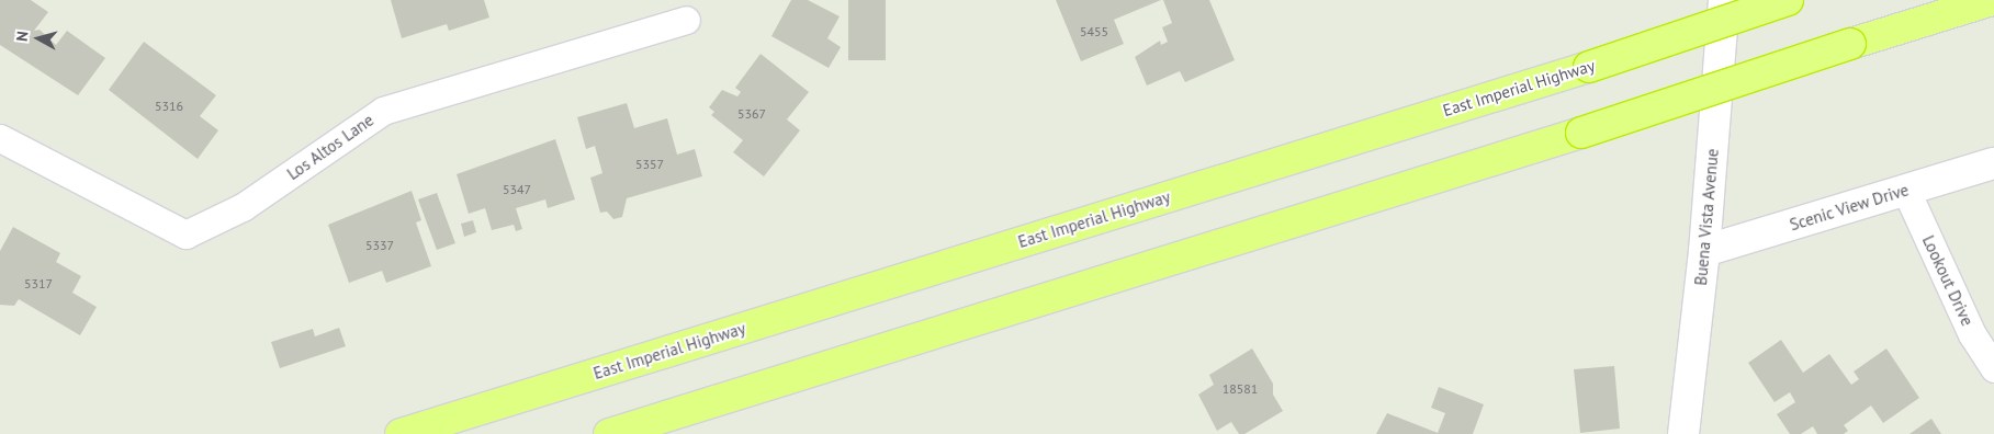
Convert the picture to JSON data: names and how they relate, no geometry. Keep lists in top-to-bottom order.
{
  "streets": {
    "highway": ["East Imperial Highway"],
    "street": [
      "Los Altos Lane",
      "Scenic View Drive",
      "Buena Vista Avenue",
      "Lookout Drive"
    ]
  },
  "crossings": [
    ["Scenic View Drive", "Buena Vista Avenue"],
    ["Scenic View Drive", "Lookout Drive"]
  ],
  "house_numbers": [
    "5455",
    "5316",
    "5367",
    "5357",
    "5347",
    "5337",
    "5317",
    "18581"
  ],
  "north": "left"
}
